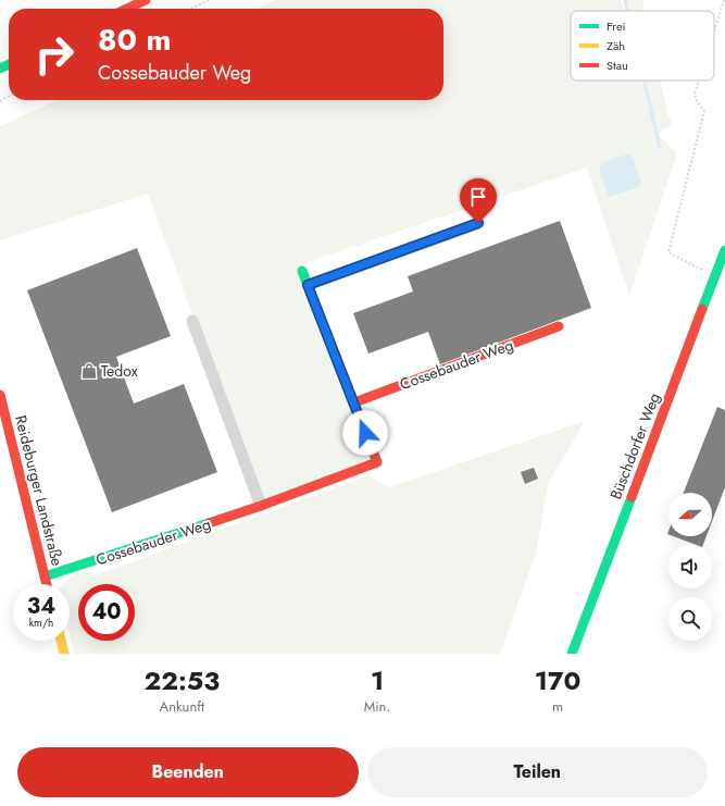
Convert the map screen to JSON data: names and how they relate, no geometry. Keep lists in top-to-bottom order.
{
  "streets": {
    "street": ["Cossebauder Weg", "Büschdorfer Weg", "Reideburger Landstraße"]
  },
  "crossings": [
    ["Cossebauder Weg", "Reideburger Landstraße"]
  ],
  "places": {
    "shop": ["Tedox"]
  },
  "legend": ["Frei", "Zäh", "Stau"],
  "north": "left",
  "page": {
    "turn": ["80 m", "Cossebauder Weg"],
    "speed": "34 km/h",
    "limit": "40",
    "eta": [
      "22:53",
      "Ankunft",
      "1",
      "Min.",
      "170",
      "m"
    ],
    "buttons": ["Beenden", "Teilen"]
  }
}
